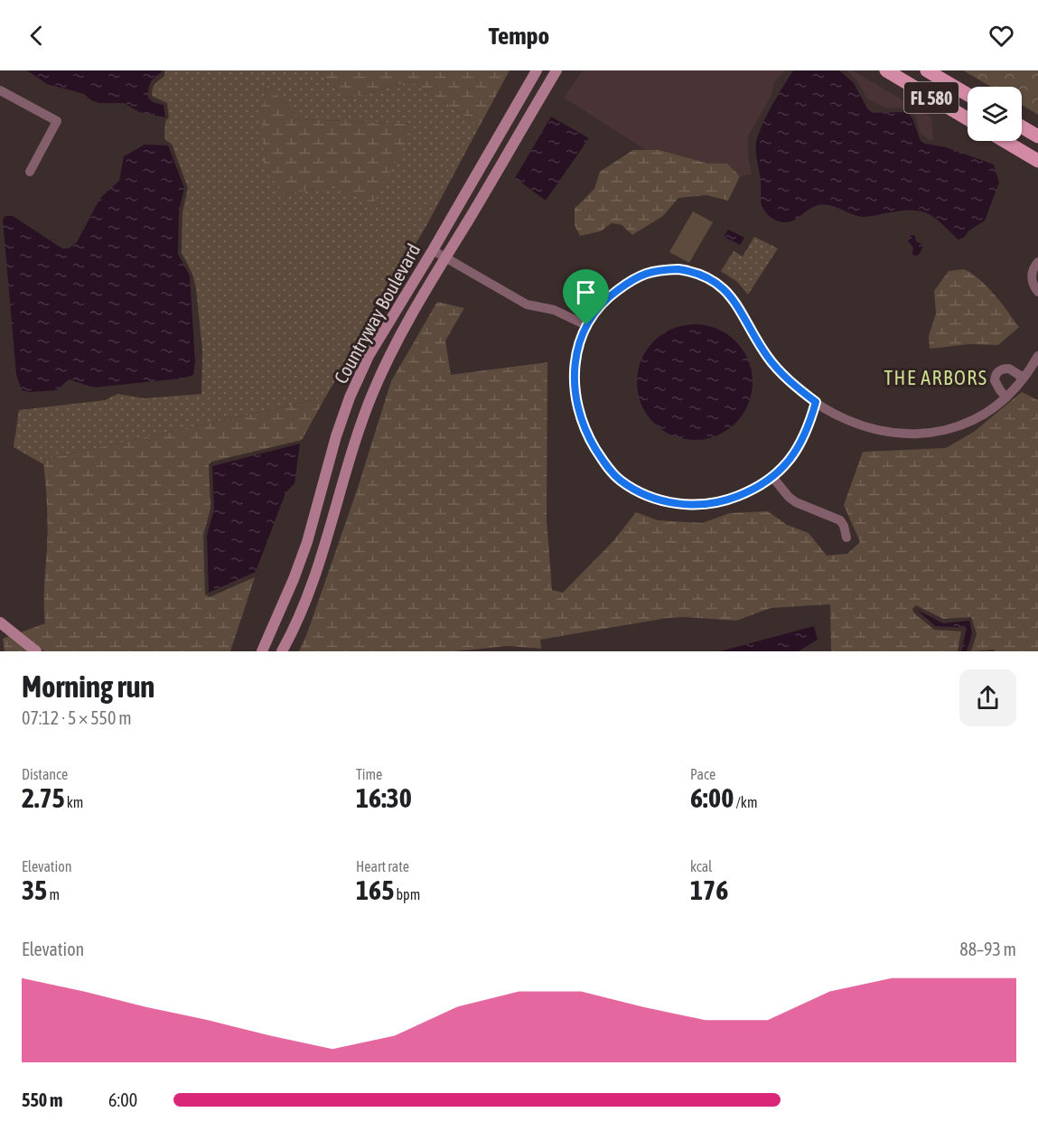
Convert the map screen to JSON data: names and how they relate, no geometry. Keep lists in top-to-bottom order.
{
  "streets": {
    "main road": ["FL 580"],
    "street": ["Countryway Boulevard"]
  },
  "districts": ["THE ARBORS"],
  "page": {
    "header": "Tempo",
    "heading": ["Morning run", "07:12 · 5 × 550 m"],
    "stats": [
      ["Distance", "2.75 km"],
      ["Time", "16:30"],
      ["Pace", "6:00 /km"],
      ["Elevation", "35 m"],
      ["Heart rate", "165 bpm"],
      ["kcal", "176"]
    ],
    "chart": ["Elevation", "88–93 m"],
    "list": [
      {
        "name": "550 m",
        "note": "6:00"
      }
    ]
  }
}
